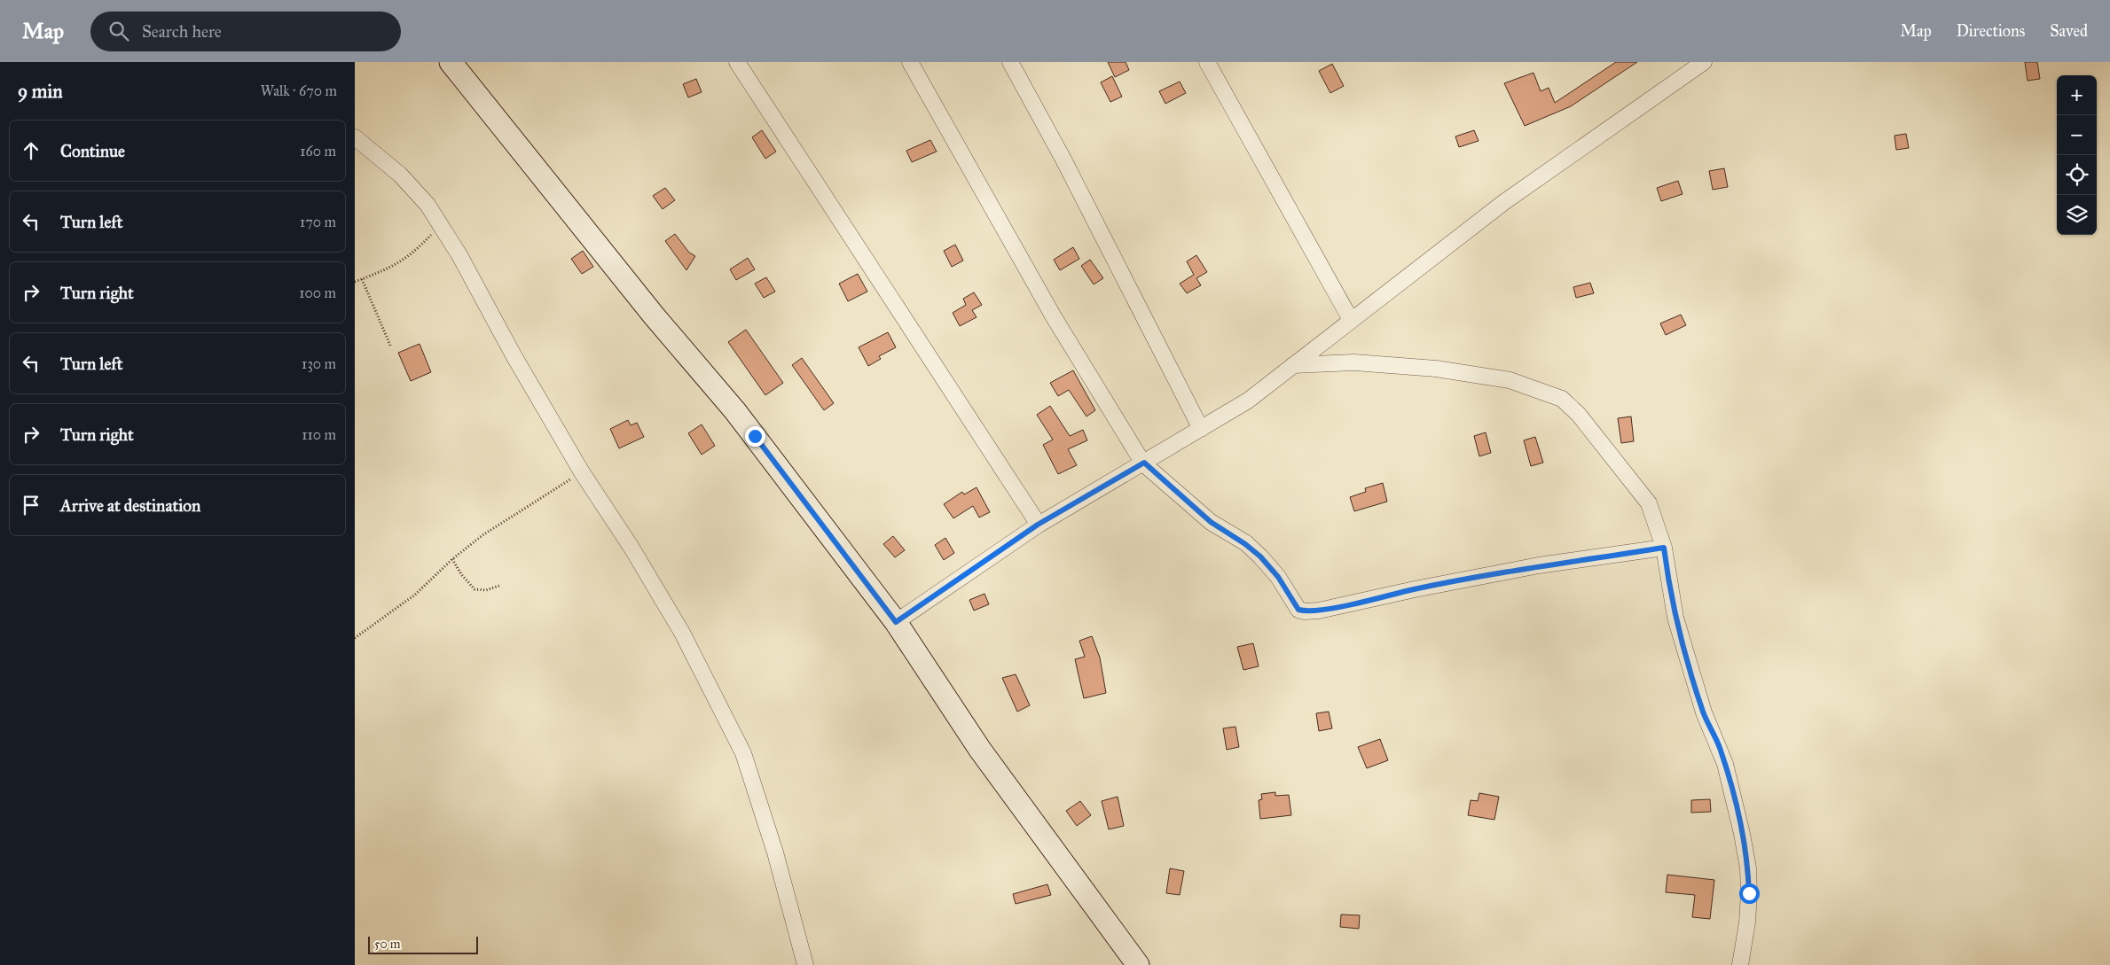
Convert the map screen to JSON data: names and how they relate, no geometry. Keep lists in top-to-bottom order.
{
  "scale_bar": "50 m",
  "page": {
    "header": "Map",
    "search": "Search here",
    "nav": ["Map", "Directions", "Saved"],
    "heading": ["9 min", "Walk · 670 m"],
    "map_buttons": ["+", "−"],
    "list": [
      ["Continue", "160 m"],
      ["Turn left", "170 m"],
      ["Turn right", "100 m"],
      ["Turn left", "130 m"],
      ["Turn right", "110 m"],
      "Arrive at destination"
    ],
    "scale": "50 m"
  }
}
